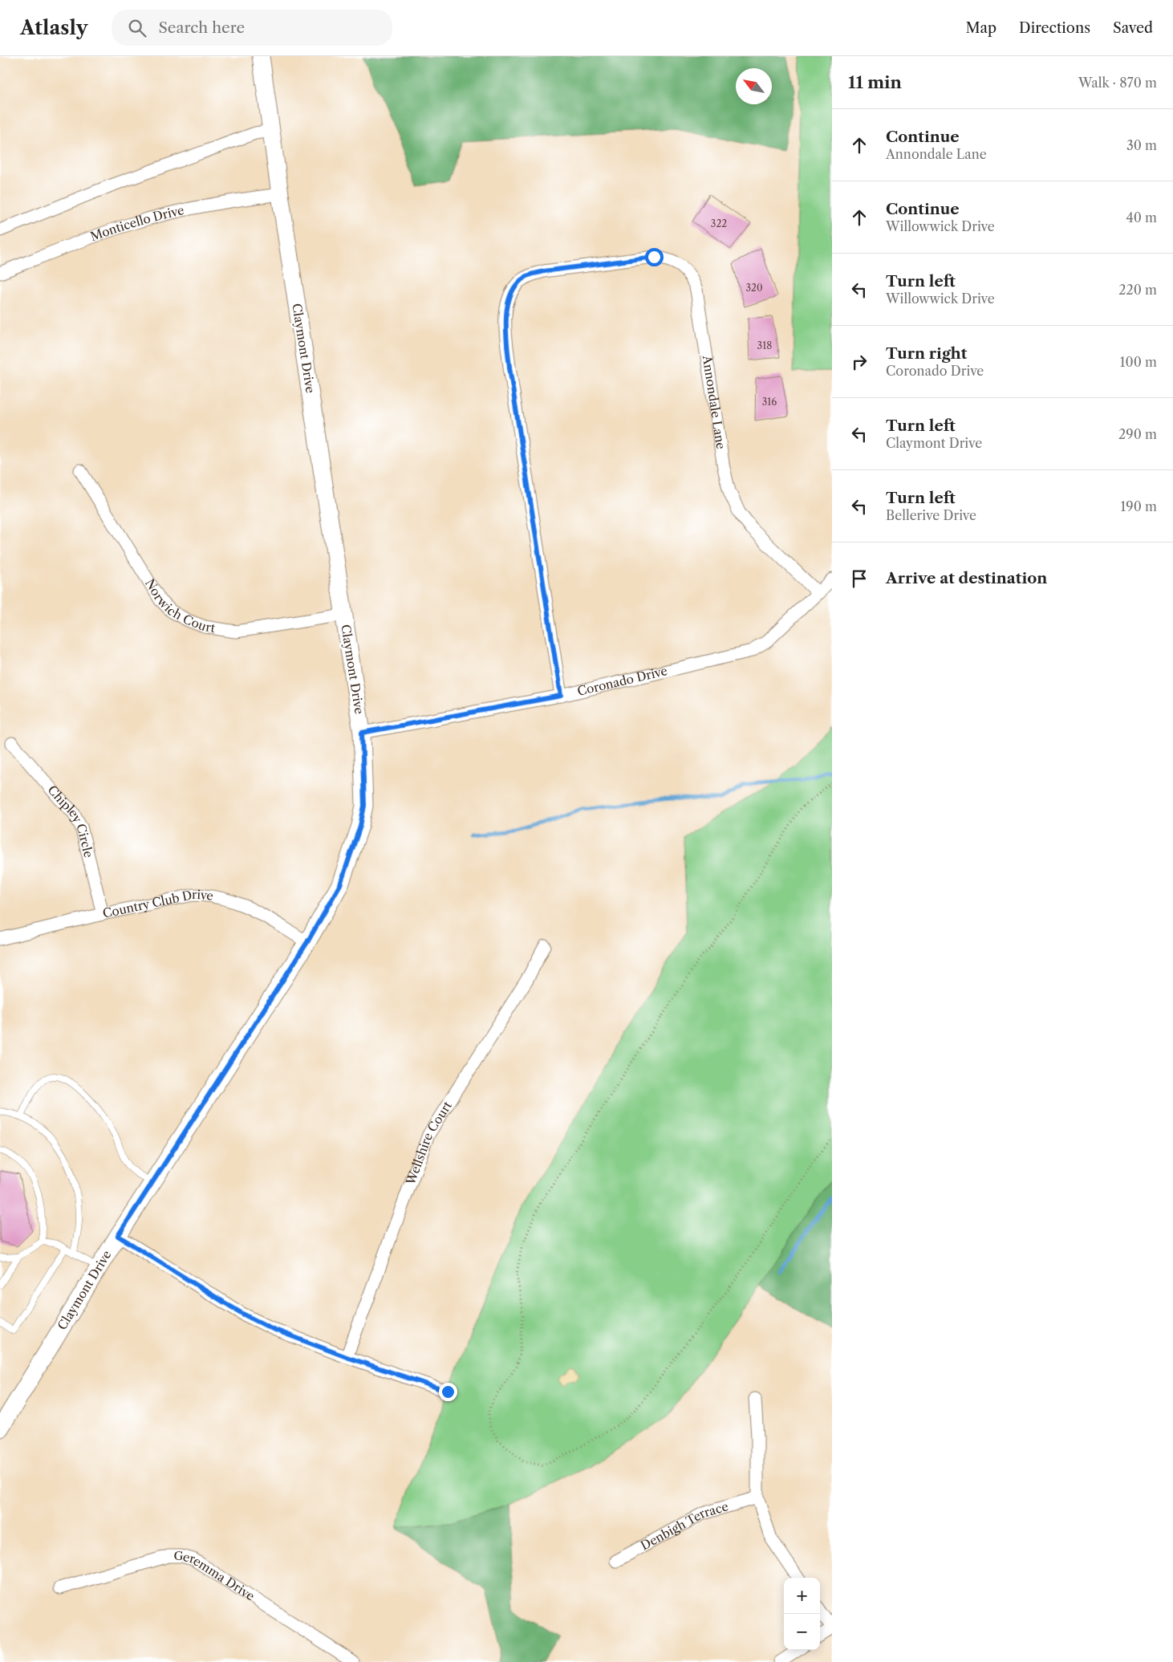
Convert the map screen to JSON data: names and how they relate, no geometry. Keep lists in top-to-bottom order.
{
  "streets": {
    "street": [
      "Monticello Drive",
      "Claymont Drive",
      "Annondale Lane",
      "Norwich Court",
      "Coronado Drive",
      "Chipley Circle",
      "Country Club Drive",
      "Wellshire Court",
      "Denbigh Terrace",
      "Geremma Drive"
    ]
  },
  "crossings": [
    ["Monticello Drive", "Claymont Drive"],
    ["Claymont Drive", "Norwich Court"],
    ["Claymont Drive", "Coronado Drive"],
    ["Claymont Drive", "Country Club Drive"],
    ["Annondale Lane", "Coronado Drive"],
    ["Chipley Circle", "Country Club Drive"]
  ],
  "house_numbers": [
    "322",
    "320",
    "318",
    "316"
  ],
  "north": "top left",
  "page": {
    "header": "Atlasly",
    "search": "Search here",
    "nav": ["Map", "Directions", "Saved"],
    "heading": ["11 min", "Walk · 870 m"],
    "list": [
      ["Continue", "Annondale Lane", "30 m"],
      ["Continue", "Willowwick Drive", "40 m"],
      ["Turn left", "Willowwick Drive", "220 m"],
      ["Turn right", "Coronado Drive", "100 m"],
      ["Turn left", "Claymont Drive", "290 m"],
      ["Turn left", "Bellerive Drive", "190 m"],
      "Arrive at destination"
    ],
    "map_buttons": ["+", "−"]
  }
}
